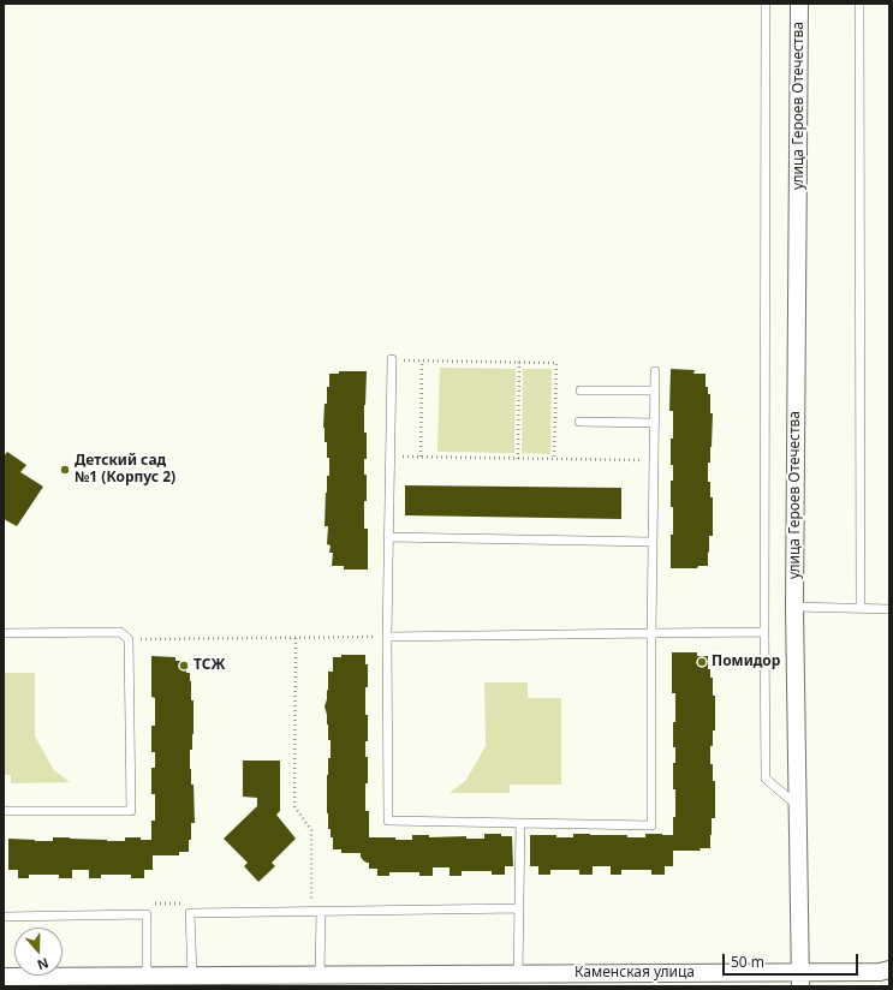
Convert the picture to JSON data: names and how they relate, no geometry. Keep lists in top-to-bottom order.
{
  "streets": {
    "street": ["улица Героев Отечества", "Каменская улица"]
  },
  "crossings": [
    ["улица Героев Отечества", "Каменская улица"]
  ],
  "places": ["Детский сад №1 (Корпус 2)", "Помидор", "ТСЖ"],
  "scale_bar": "50 m",
  "north": "bottom"
}
